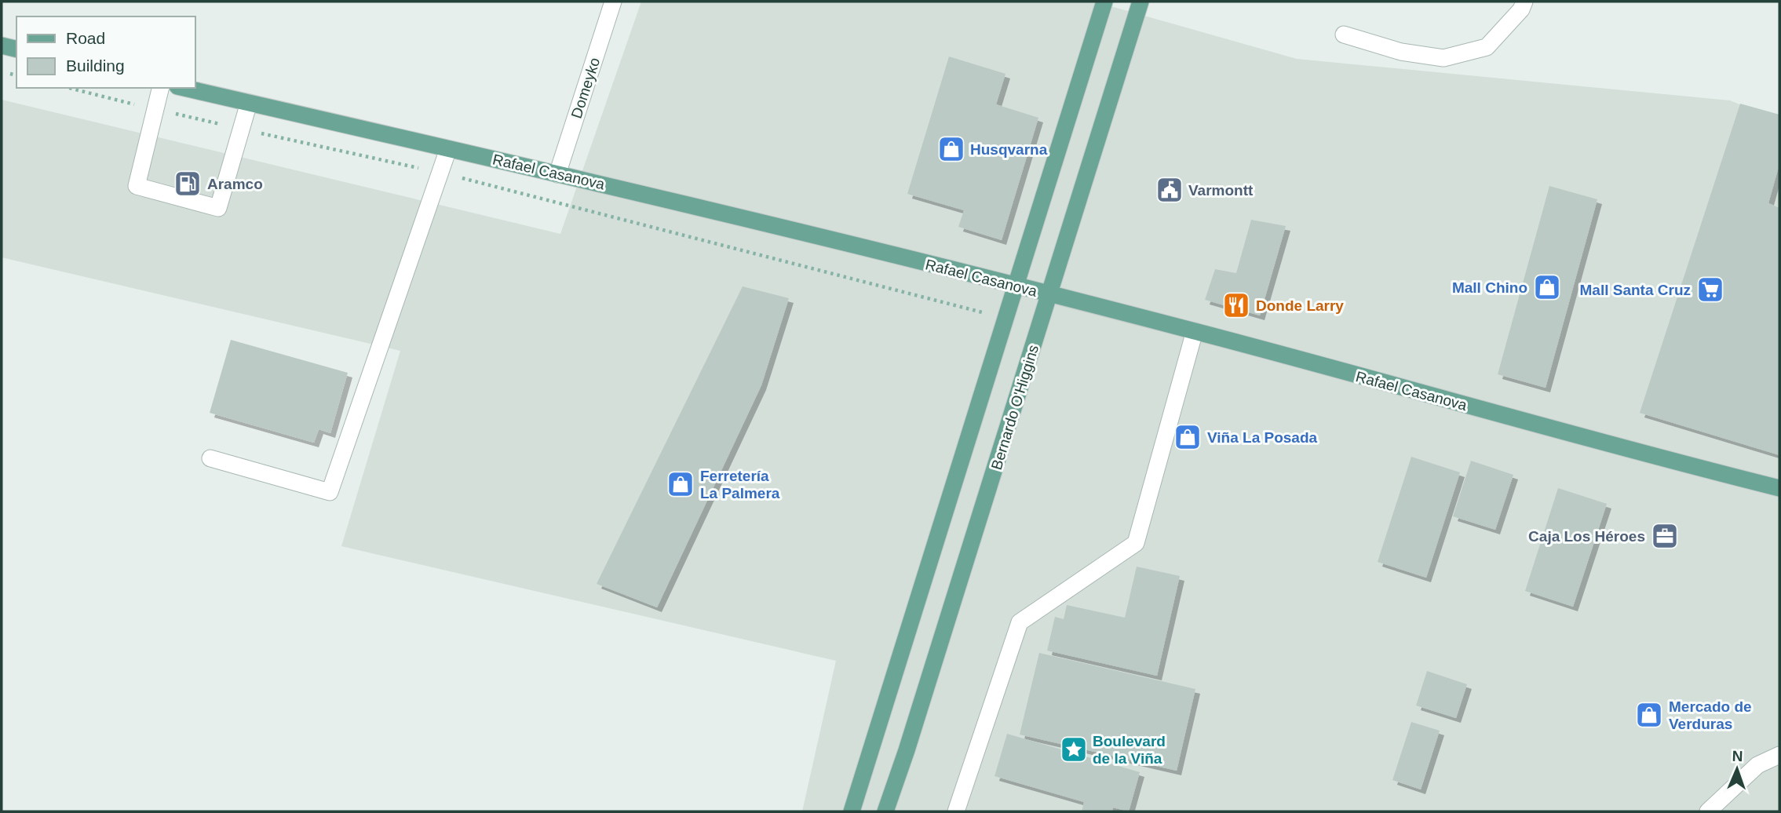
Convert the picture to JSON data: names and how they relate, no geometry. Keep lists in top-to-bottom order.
{
  "streets": {
    "main road": ["Rafael Casanova", "Bernardo O'Higgins"],
    "street": ["Domeyko"]
  },
  "crossings": [
    ["Domeyko", "Rafael Casanova"],
    ["Rafael Casanova", "Bernardo O'Higgins"]
  ],
  "places": {
    "shop": [
      "Husqvarna",
      "Mall Chino",
      "Viña La Posada",
      "Ferretería La Palmera",
      "Mercado de Verduras"
    ],
    "fuel station": ["Aramco"],
    "public building": ["Varmontt"],
    "supermarket": ["Mall Santa Cruz"],
    "restaurant": ["Donde Larry"],
    "office": ["Caja Los Héroes"],
    "place": ["Boulevard de la Viña"]
  },
  "legend": ["Road", "Building"],
  "north": "top"
}
